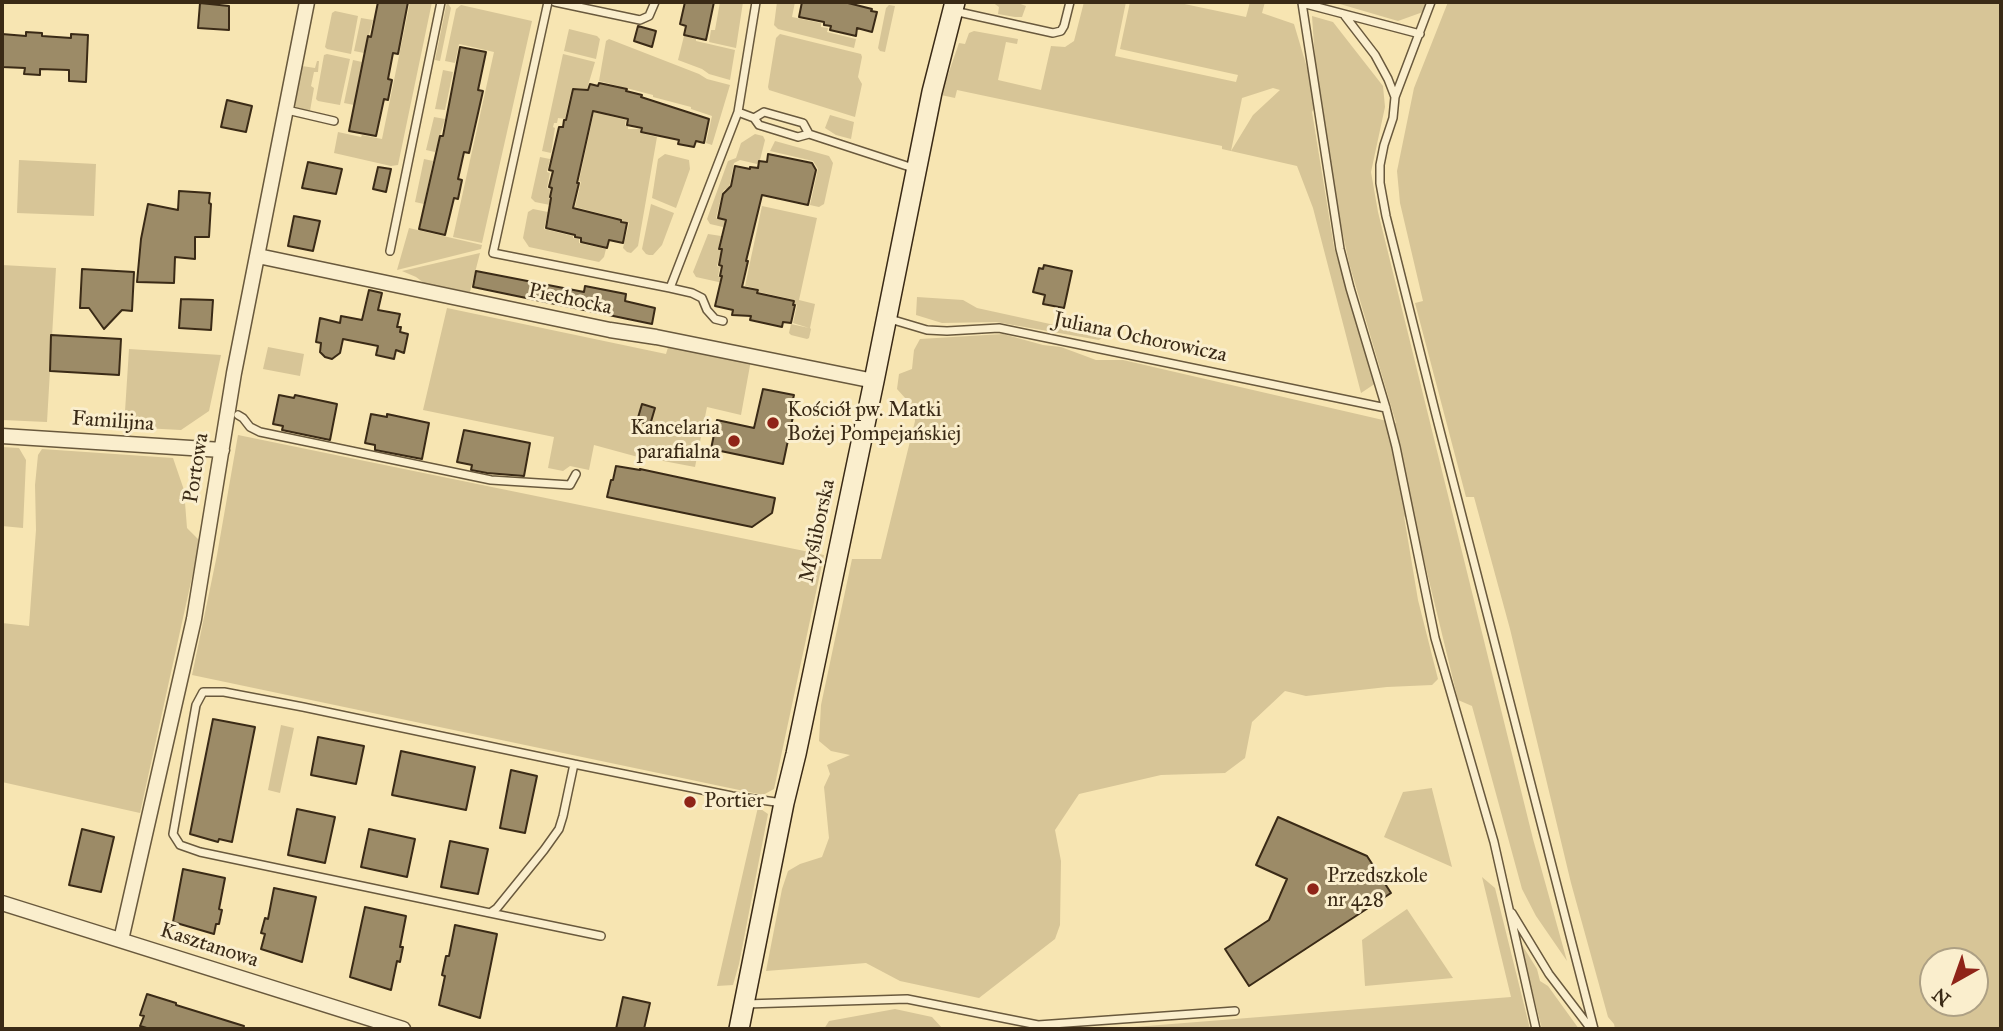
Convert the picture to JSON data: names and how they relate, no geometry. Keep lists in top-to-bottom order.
{
  "streets": {
    "street": [
      "Piechocka",
      "Familijna",
      "Portowa",
      "Myśliborska",
      "Kasztanowa"
    ],
    "lane": ["Juliana Ochorowicza"]
  },
  "crossings": [
    ["Piechocka", "Portowa"],
    ["Piechocka", "Myśliborska"],
    ["Juliana Ochorowicza", "Myśliborska"],
    ["Familijna", "Portowa"],
    ["Portowa", "Kasztanowa"]
  ],
  "places": [
    "Kościół pw. Matki Bożej Pompejańskiej",
    "Kancelaria parafialna",
    "Portier",
    "Przedszkole nr 428"
  ],
  "north": "bottom left"
}
